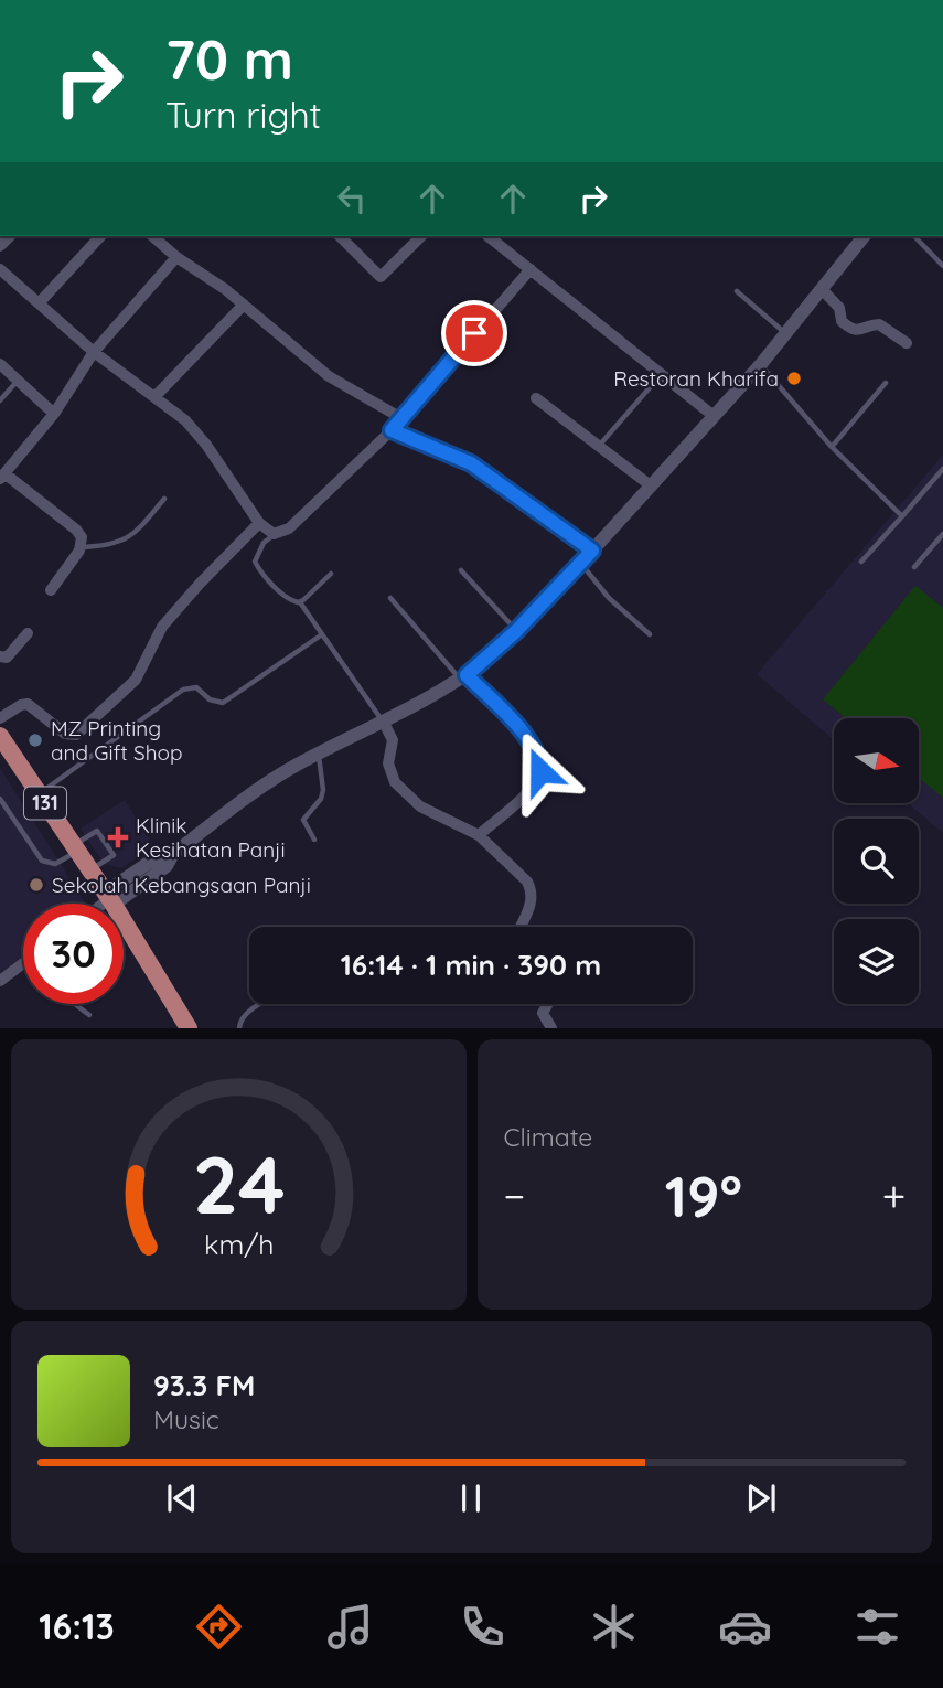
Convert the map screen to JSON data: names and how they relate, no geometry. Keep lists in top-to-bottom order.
{
  "streets": {
    "main road": ["131"]
  },
  "places": {
    "other": ["Restoran Kharifa", "MZ Printing and Gift Shop", "Sekolah Kebangsaan Panji"],
    "health": ["Klinik Kesihatan Panji"]
  },
  "north": "right",
  "page": {
    "turn": ["70 m", "Turn right"],
    "limit": "30",
    "trip": "16:14 · 1 min · 390 m",
    "tile": "Climate",
    "heat": ["−", "19°", "+"],
    "song": ["93.3 FM", "Music"],
    "tabs": "16:13",
    "gauge": ["24", "km/h"]
  }
}
